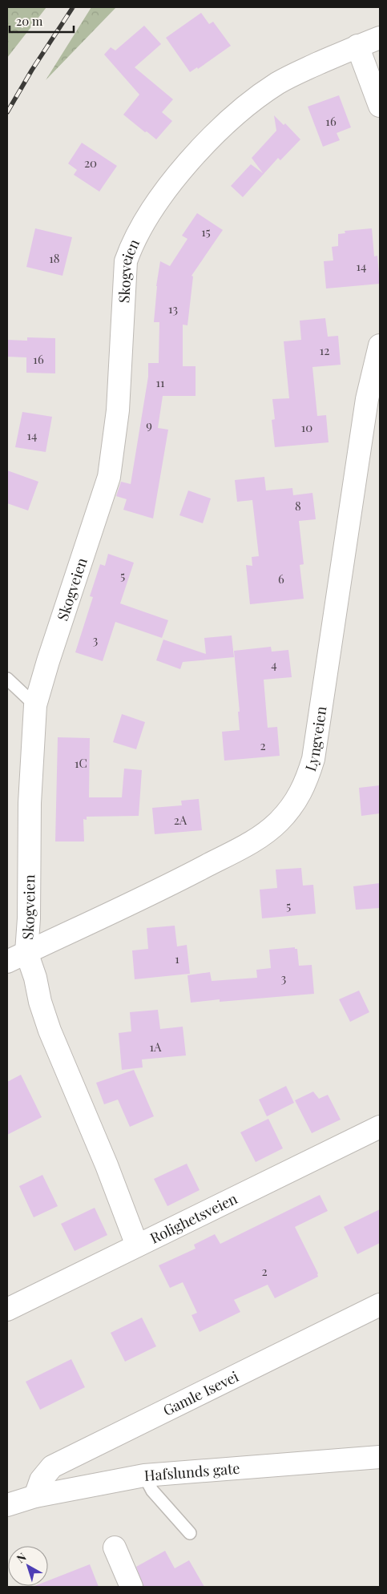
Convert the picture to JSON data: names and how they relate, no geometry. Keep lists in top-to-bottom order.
{
  "streets": {
    "main road": [
      "Skogveien",
      "Lyngveien",
      "Rolighetsveien",
      "Gamle Isevei",
      "Hafslunds gate"
    ]
  },
  "crossings": [
    ["Skogveien", "Lyngveien"],
    ["Skogveien", "Rolighetsveien"],
    ["Gamle Isevei", "Hafslunds gate"]
  ],
  "house_numbers": [
    "16",
    "20",
    "15",
    "18",
    "14",
    "13",
    "12",
    "16",
    "11",
    "9",
    "10",
    "14",
    "8",
    "5",
    "6",
    "3",
    "4",
    "2",
    "1C",
    "2A",
    "5",
    "1",
    "3",
    "1A",
    "2"
  ],
  "scale_bar": "20 m",
  "north": "top left"
}
